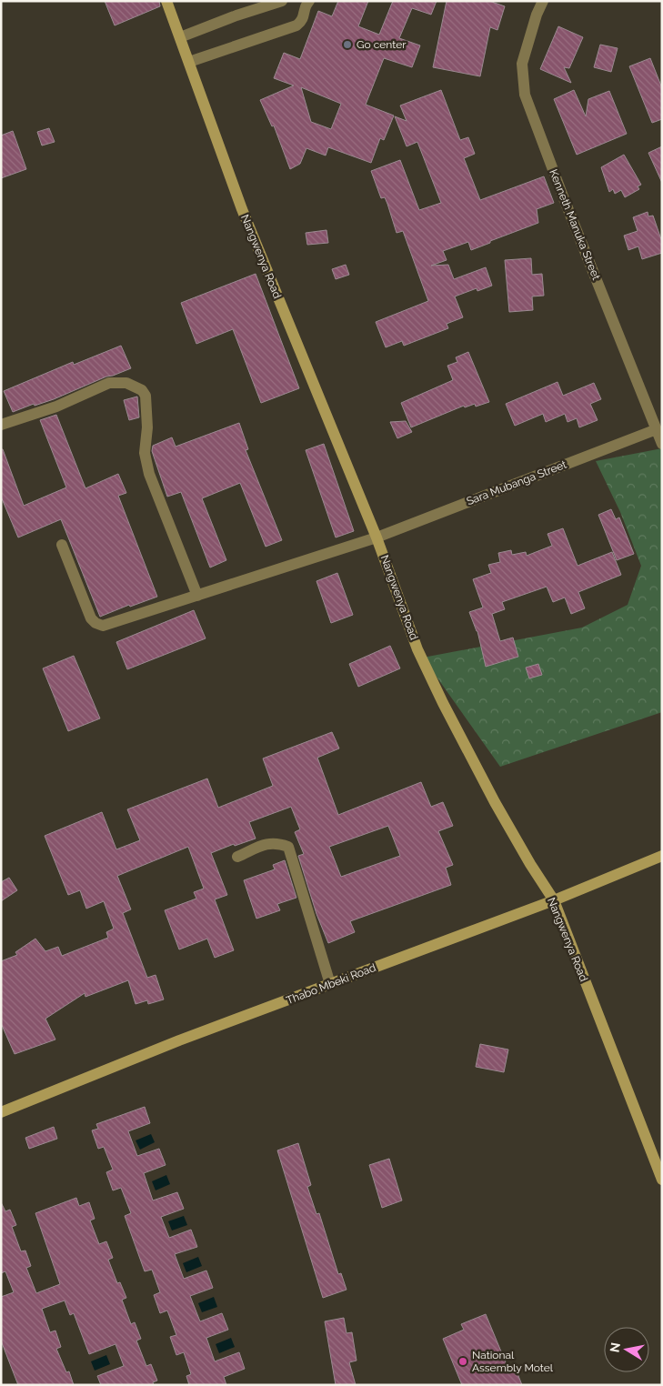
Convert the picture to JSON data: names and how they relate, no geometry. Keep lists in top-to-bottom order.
{
  "streets": {
    "main road": ["Nangwenya Road", "Thabo Mbeki Road"],
    "street": ["Kenneth Manuka Street", "Sara Mubanga Street"]
  },
  "crossings": [
    ["Kenneth Manuka Street", "Sara Mubanga Street"],
    ["Nangwenya Road", "Sara Mubanga Street"],
    ["Nangwenya Road", "Thabo Mbeki Road"]
  ],
  "places": ["Go center", "National Assembly Motel"],
  "north": "left"
}
